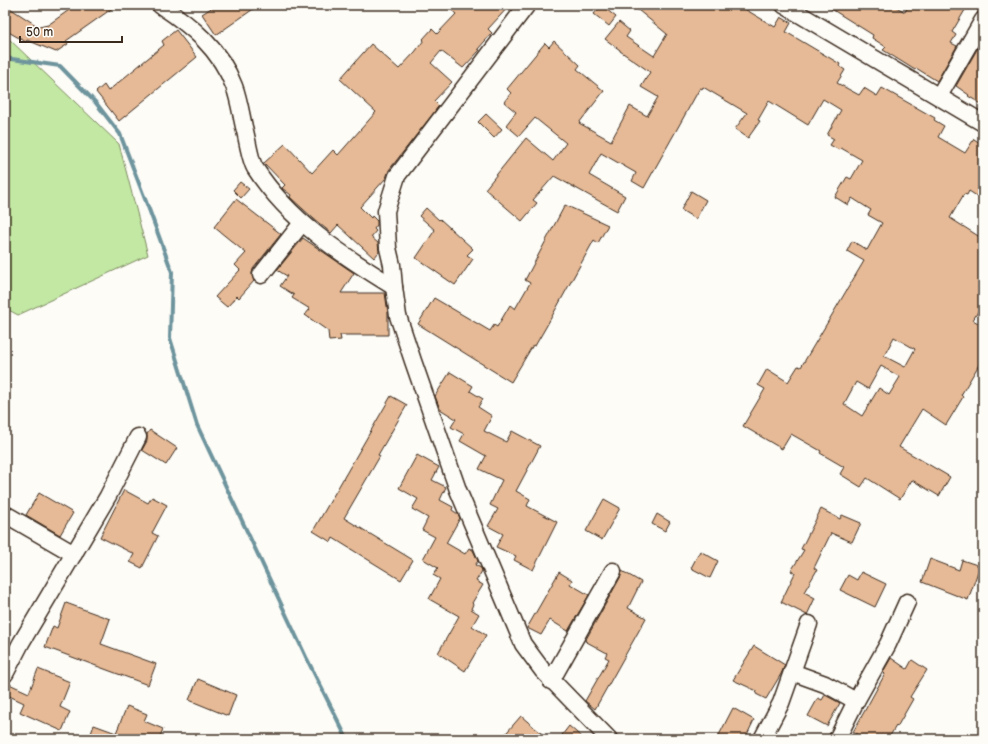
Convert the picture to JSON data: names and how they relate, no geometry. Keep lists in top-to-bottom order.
{
  "scale_bar": "50 m"
}
